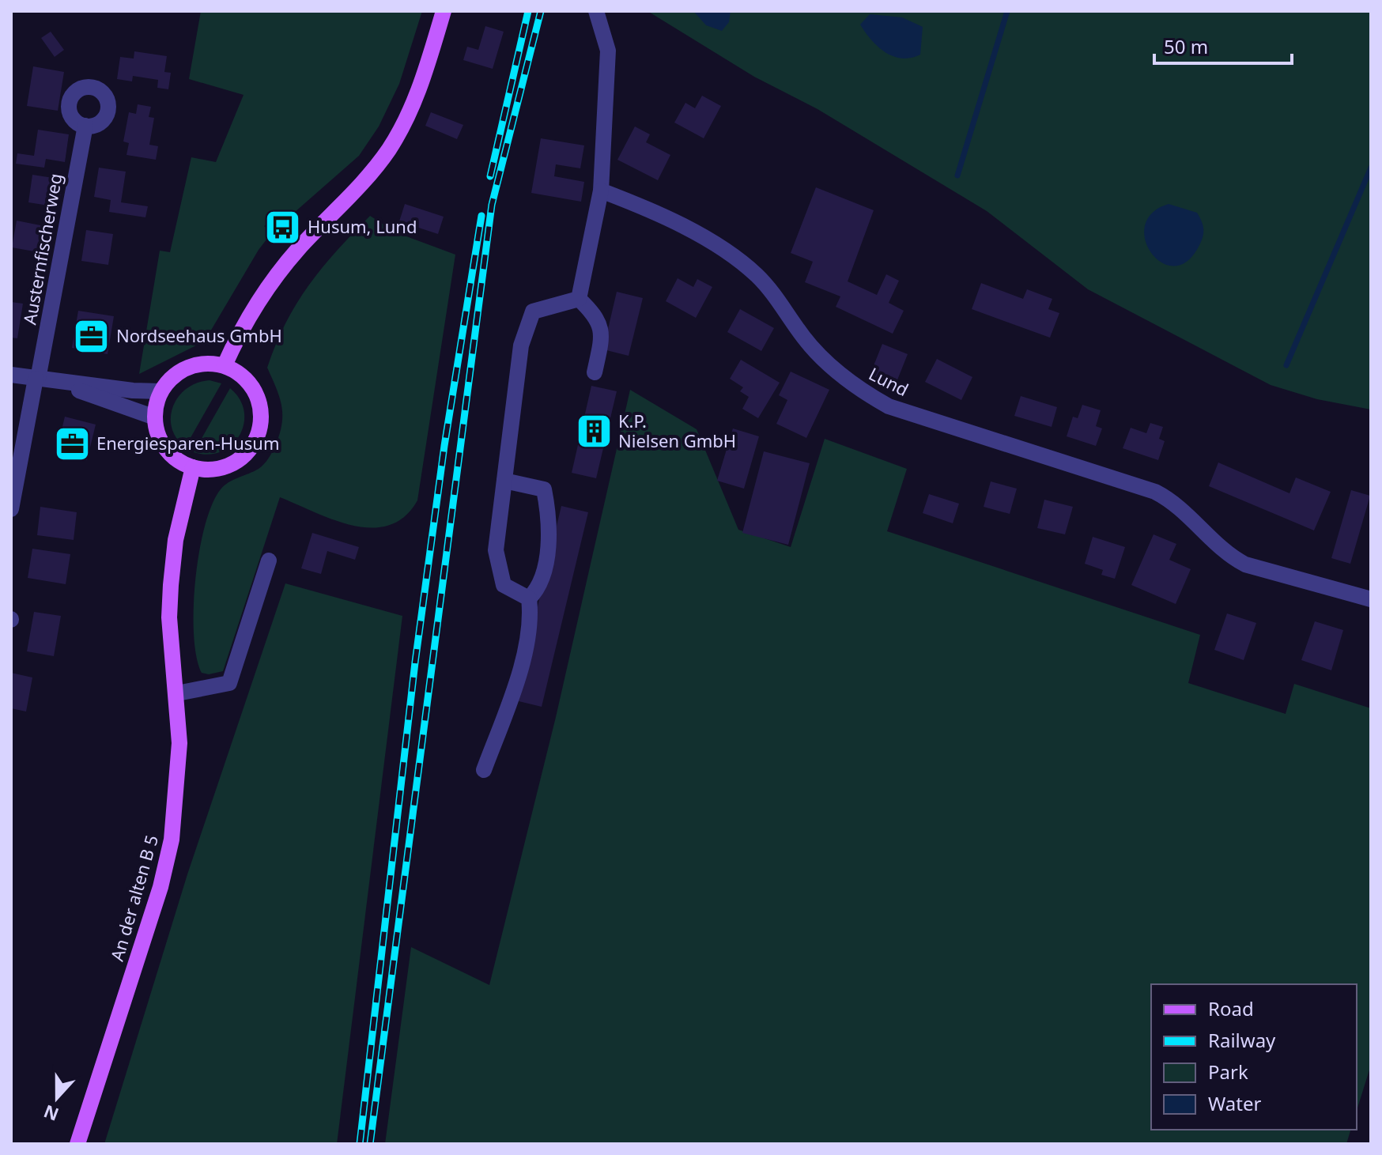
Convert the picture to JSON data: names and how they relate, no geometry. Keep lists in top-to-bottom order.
{
  "streets": {
    "main road": ["An der alten B 5"],
    "street": ["Austernfischerweg", "Lund"]
  },
  "places": {
    "bus stop": ["Husum, Lund"],
    "office": ["Nordseehaus GmbH", "Energiesparen-Husum"],
    "building": ["K.P. Nielsen GmbH"]
  },
  "legend": [
    "Road",
    "Railway",
    "Park",
    "Water"
  ],
  "scale_bar": "50 m",
  "north": "bottom"
}
